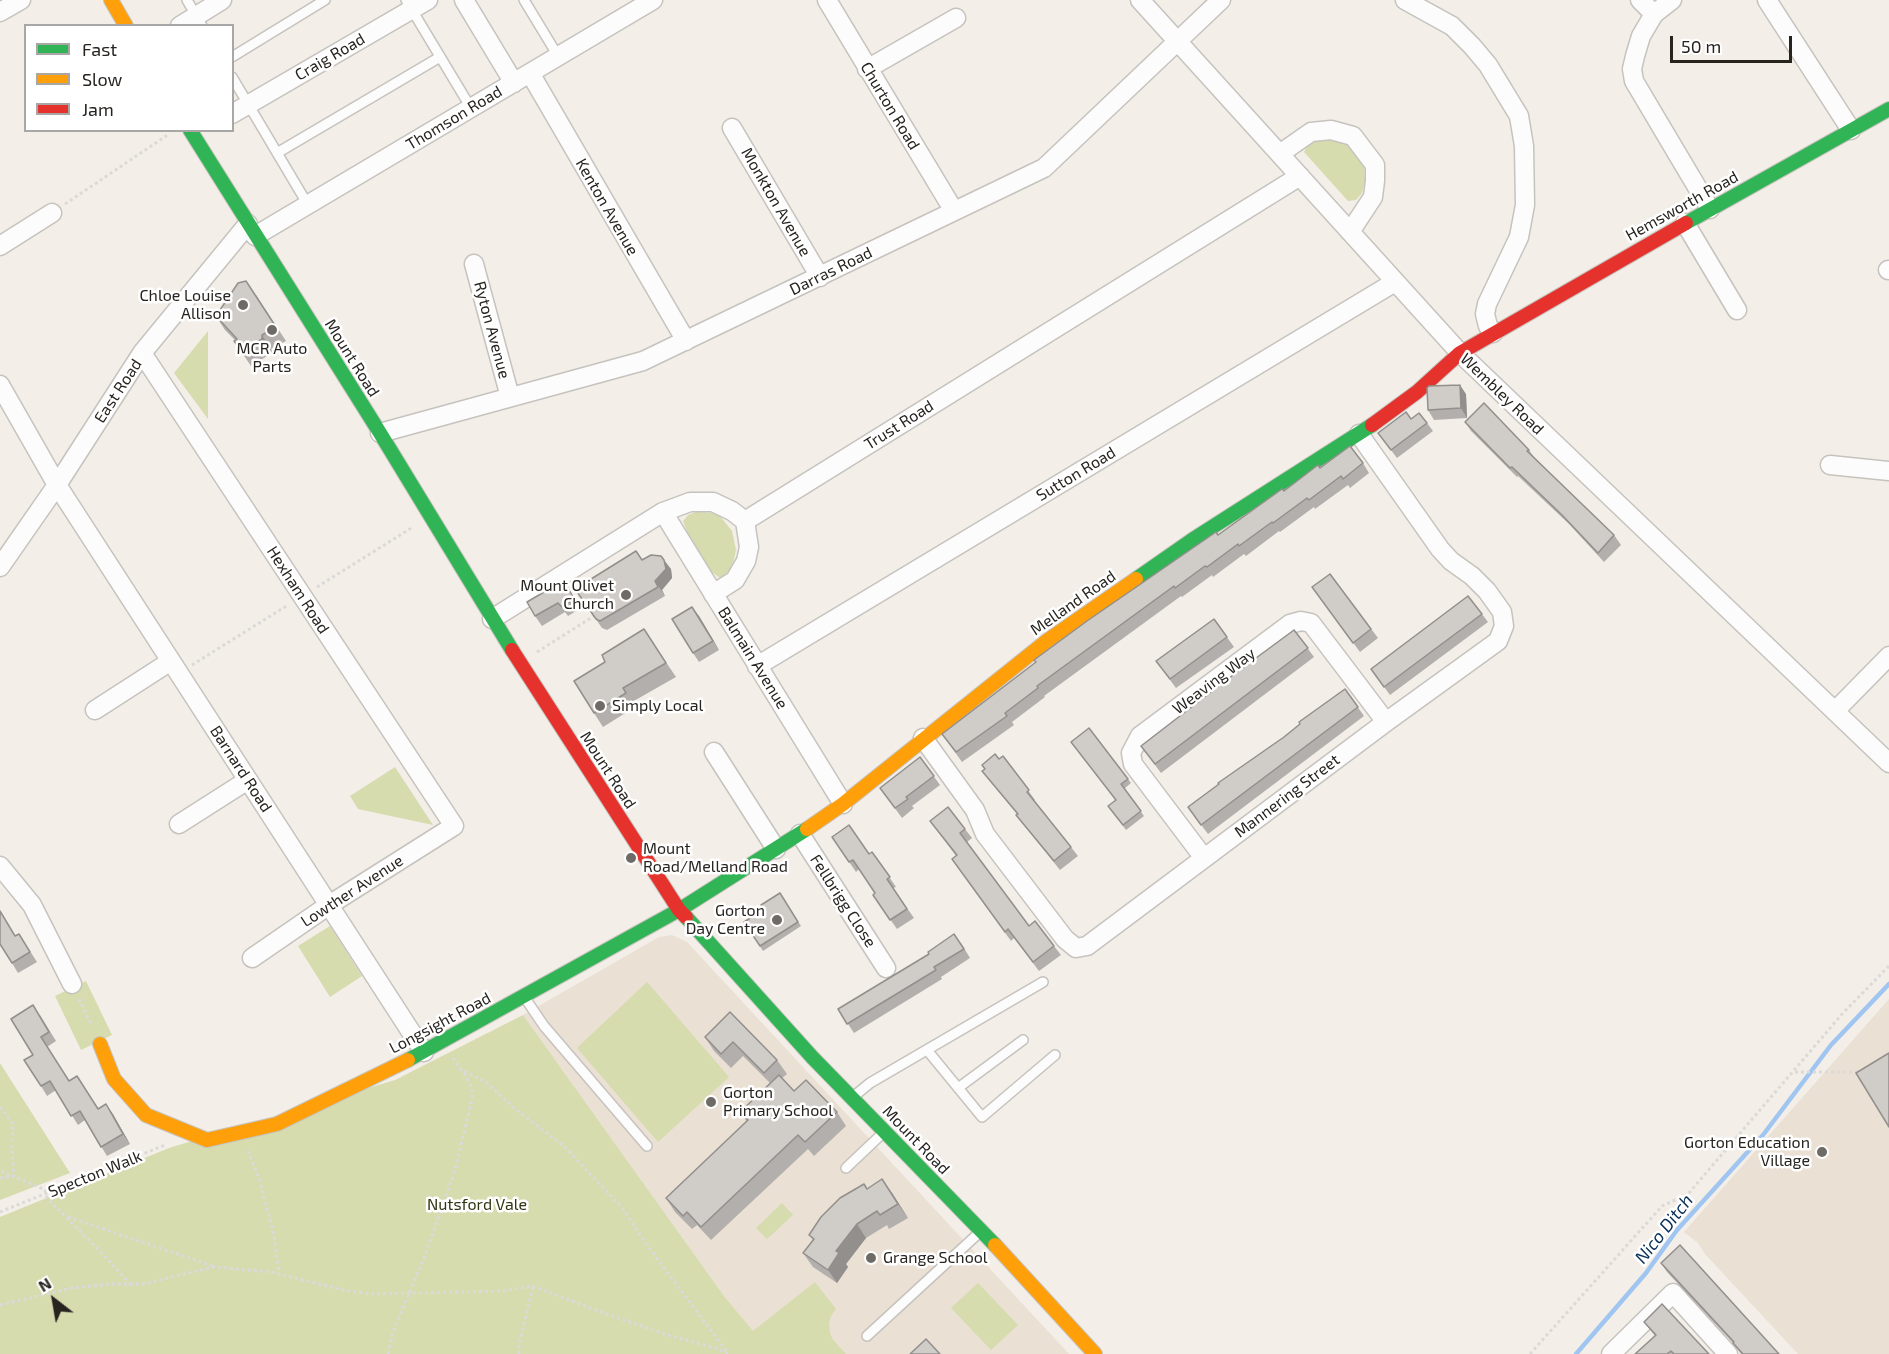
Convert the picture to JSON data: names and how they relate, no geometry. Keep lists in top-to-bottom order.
{
  "streets": {
    "street": [
      "Craig Road",
      "Churton Road",
      "Thomson Road",
      "Monkton Avenue",
      "Hemsworth Road",
      "Kenton Avenue",
      "Darras Road",
      "Ryton Avenue",
      "Mount Road",
      "East Road",
      "Wembley Road",
      "Trust Road",
      "Sutton Road",
      "Hexham Road",
      "Melland Road",
      "Balmain Avenue",
      "Weaving Way",
      "Barnard Road",
      "Mannering Street",
      "Lowther Avenue",
      "Fellbrigg Close",
      "Longsight Road"
    ],
    "path": ["Specton Walk"]
  },
  "crossings": [
    ["Churton Road", "Darras Road"],
    ["Thomson Road", "Kenton Avenue"],
    ["Thomson Road", "Mount Road"],
    ["Thomson Road", "East Road"],
    ["Monkton Avenue", "Darras Road"],
    ["Hemsworth Road", "Melland Road"],
    ["Kenton Avenue", "Darras Road"],
    ["Darras Road", "Ryton Avenue"],
    ["Darras Road", "Mount Road"],
    ["Darras Road", "Wembley Road"],
    ["Mount Road", "East Road"],
    ["Mount Road", "Melland Road"],
    ["Mount Road", "Longsight Road"],
    ["East Road", "Hexham Road"],
    ["East Road", "Barnard Road"],
    ["Wembley Road", "Trust Road"],
    ["Wembley Road", "Sutton Road"],
    ["Wembley Road", "Melland Road"],
    ["Sutton Road", "Balmain Avenue"],
    ["Hexham Road", "Lowther Avenue"],
    ["Melland Road", "Balmain Avenue"],
    ["Melland Road", "Mannering Street"],
    ["Melland Road", "Fellbrigg Close"],
    ["Melland Road", "Longsight Road"],
    ["Weaving Way", "Mannering Street"],
    ["Barnard Road", "Lowther Avenue"],
    ["Barnard Road", "Longsight Road"],
    ["Longsight Road", "Specton Walk"]
  ],
  "water": ["Nico Ditch"],
  "parks": ["Nutsford Vale"],
  "places": [
    "Chloe Louise Allison",
    "MCR Auto Parts",
    "Mount Olivet Church",
    "Simply Local",
    "Mount Road/Melland Road",
    "Gorton Day Centre",
    "Gorton Primary School",
    "Gorton Education Village",
    "Grange School"
  ],
  "legend": ["Fast", "Slow", "Jam"],
  "scale_bar": "50 m",
  "north": "top left"
}
